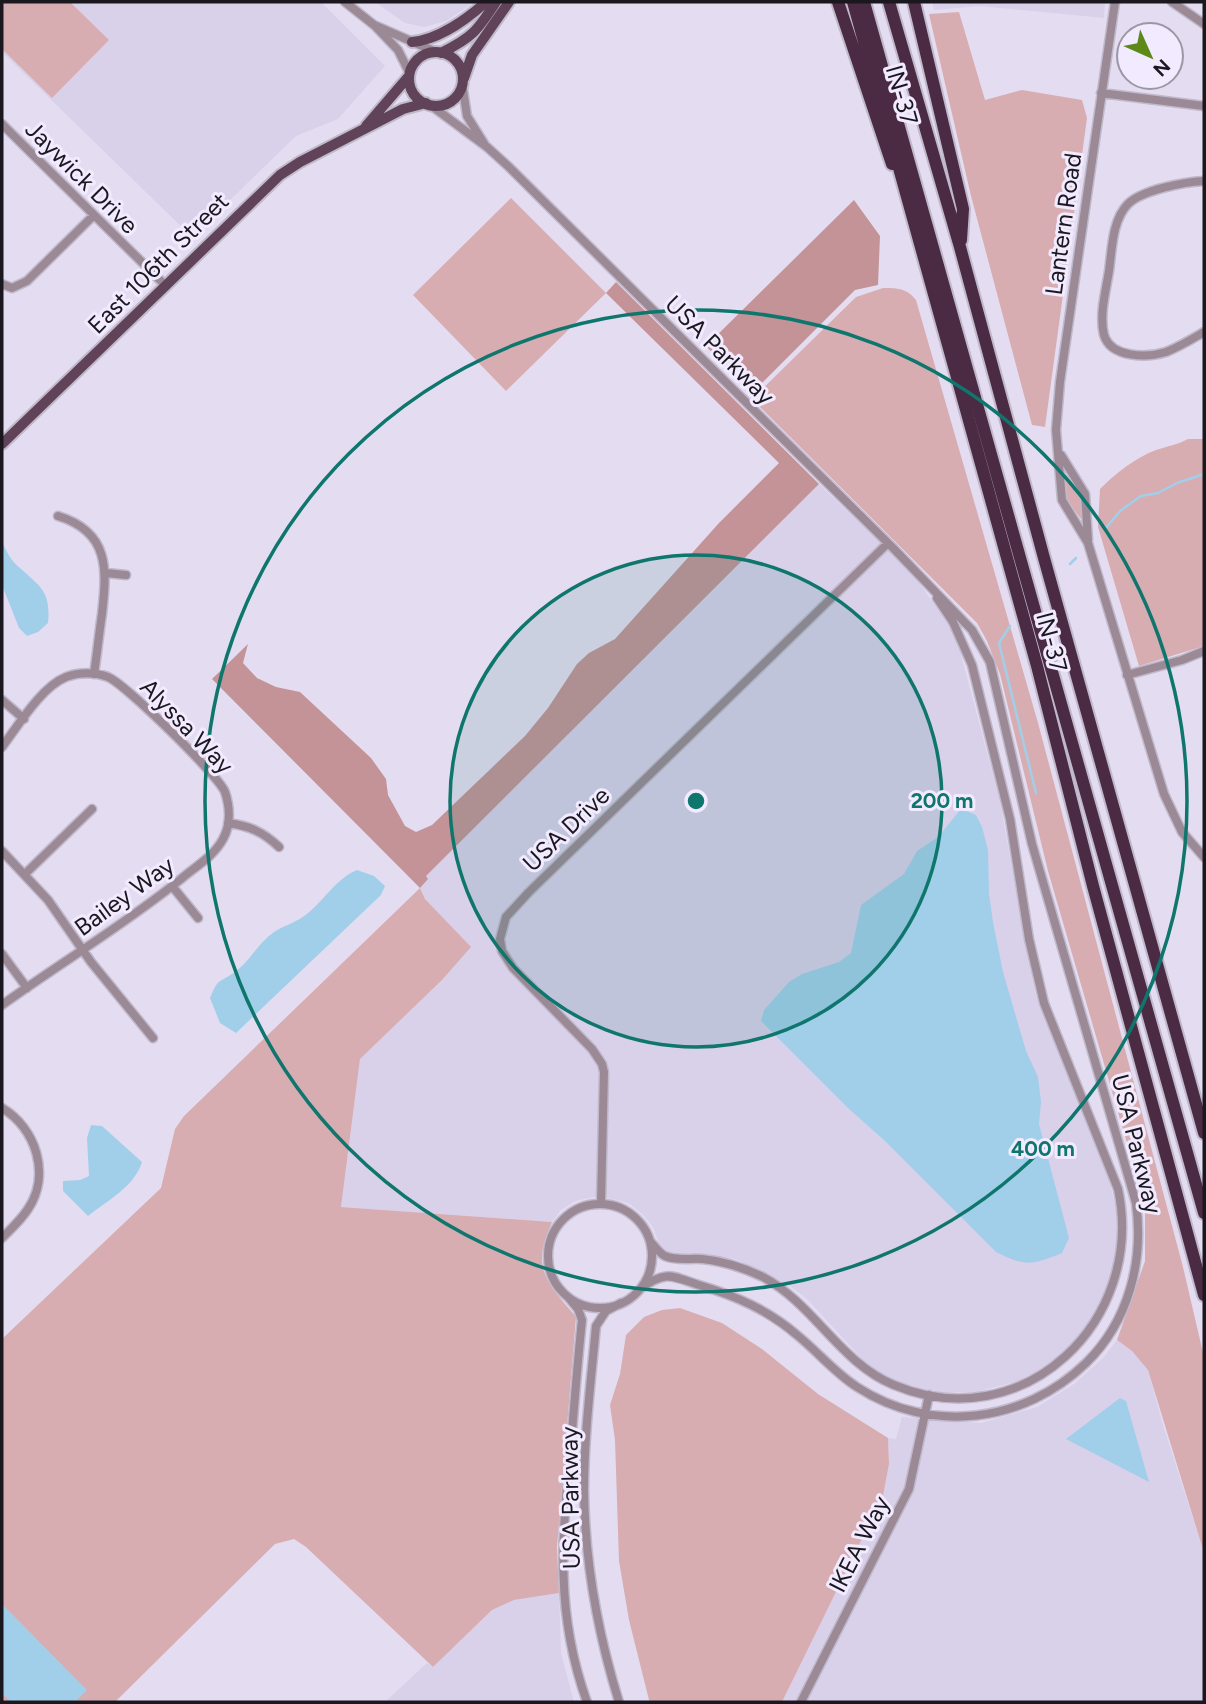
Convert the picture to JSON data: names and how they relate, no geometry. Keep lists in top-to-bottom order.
{
  "streets": {
    "highway": ["IN-37"],
    "main road": ["East 106th Street"],
    "street": [
      "Jaywick Drive",
      "Lantern Road",
      "USA Parkway",
      "Alyssa Way",
      "USA Drive",
      "Bailey Way",
      "IKEA Way"
    ]
  },
  "crossings": [
    ["Jaywick Drive", "East 106th Street"],
    ["East 106th Street", "USA Parkway"],
    ["USA Parkway", "USA Drive"],
    ["USA Parkway", "IKEA Way"],
    ["Alyssa Way", "Bailey Way"]
  ],
  "north": "bottom right",
  "rings": ["200 m", "400 m"]
}
